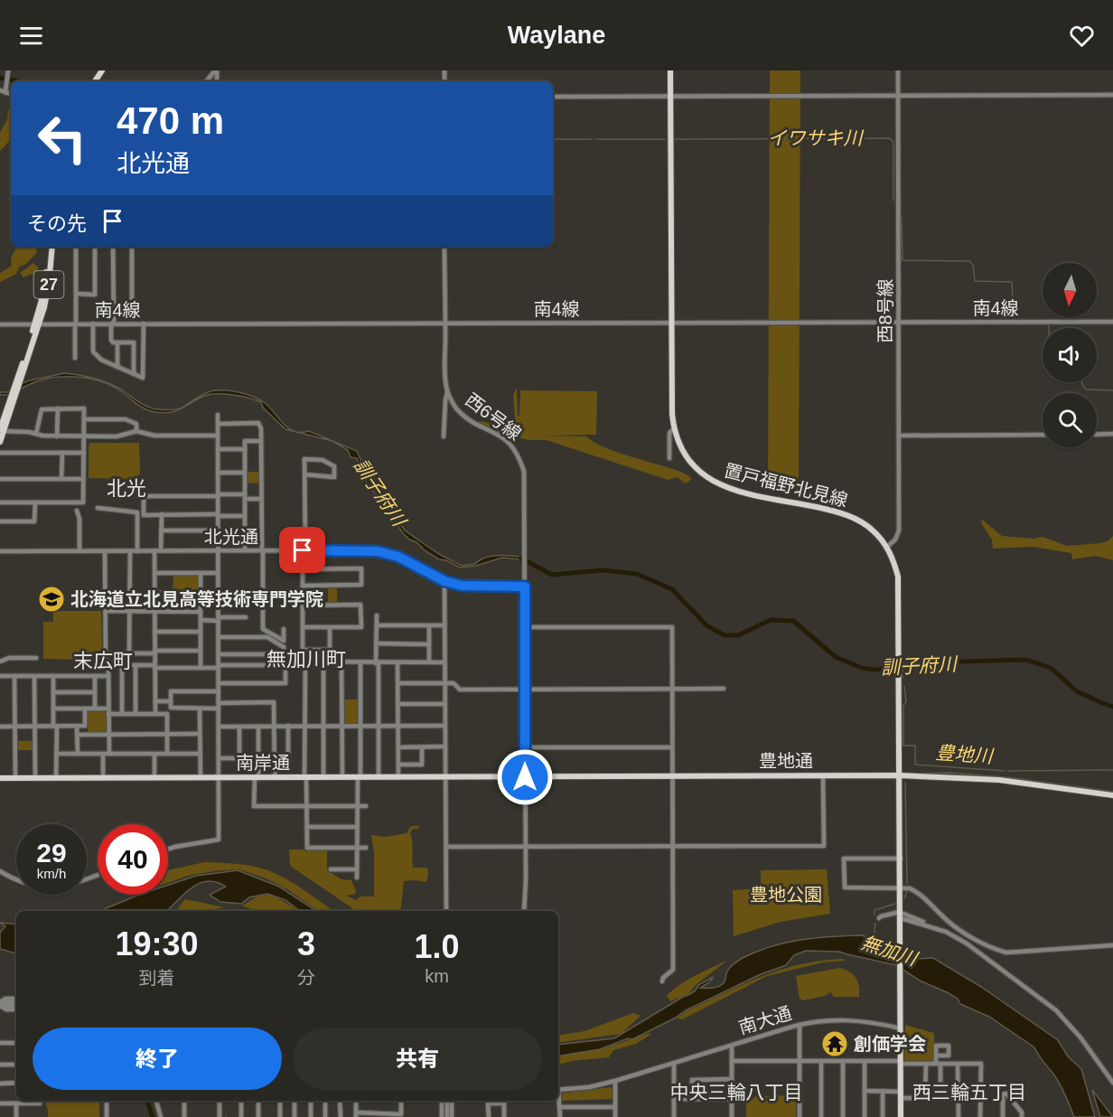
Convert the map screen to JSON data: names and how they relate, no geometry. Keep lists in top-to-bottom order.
{
  "streets": {
    "main road": [
      "27",
      "置戸福野北見線",
      "豊地通",
      "南岸通"
    ],
    "street": [
      "南4線",
      "西8号線",
      "西6号線",
      "北光通",
      "南大通"
    ]
  },
  "crossings": [
    ["27", "南4線"],
    ["南4線", "西8号線"],
    ["南4線", "西6号線"],
    ["南4線", "置戸福野北見線"],
    ["西8号線", "置戸福野北見線"],
    ["西6号線", "北光通"],
    ["置戸福野北見線", "豊地通"],
    ["豊地通", "南岸通"]
  ],
  "districts": [
    "北光",
    "無加川町",
    "末広町",
    "中央三輪八丁目",
    "西三輪五丁目"
  ],
  "water": [
    "イワサキ川",
    "訓子府川",
    "豊地川",
    "無加川"
  ],
  "parks": ["豊地公園"],
  "places": {
    "school or university": ["北海道立北見高等技術専門学院"],
    "temple": ["創価学会"]
  },
  "north": "bottom",
  "page": {
    "header": "Waylane",
    "turn": ["470 m", "北光通"],
    "then": "その先",
    "speed": "29 km/h",
    "limit": "40",
    "eta": [
      "19:30",
      "到着",
      "3",
      "分",
      "1.0",
      "km"
    ],
    "buttons": ["終了", "共有"]
  }
}
